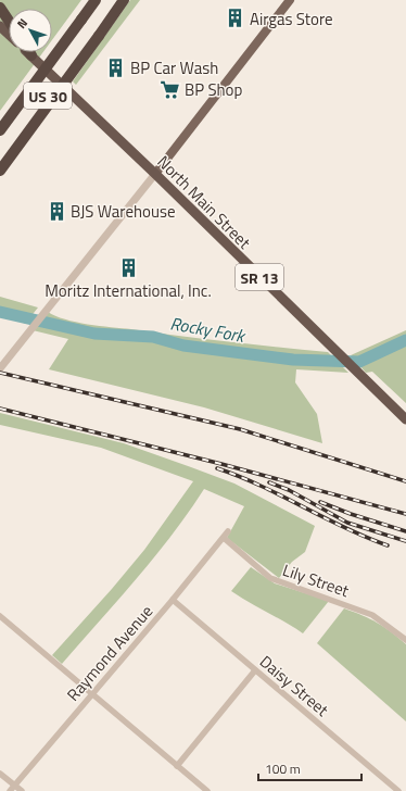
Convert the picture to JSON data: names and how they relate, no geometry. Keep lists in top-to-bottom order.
{
  "streets": {
    "highway": ["US 30", "North Main Street", "SR 13"],
    "street": ["Lily Street", "Raymond Avenue", "Daisy Street"]
  },
  "crossings": [
    ["Lily Street", "Raymond Avenue"],
    ["Raymond Avenue", "Daisy Street"]
  ],
  "water": ["Rocky Fork"],
  "places": {
    "building": [
      "Airgas Store",
      "BP Car Wash",
      "BJS Warehouse",
      "Moritz International, Inc."
    ],
    "supermarket": ["BP Shop"]
  },
  "scale_bar": "100 m",
  "north": "top left"
}
